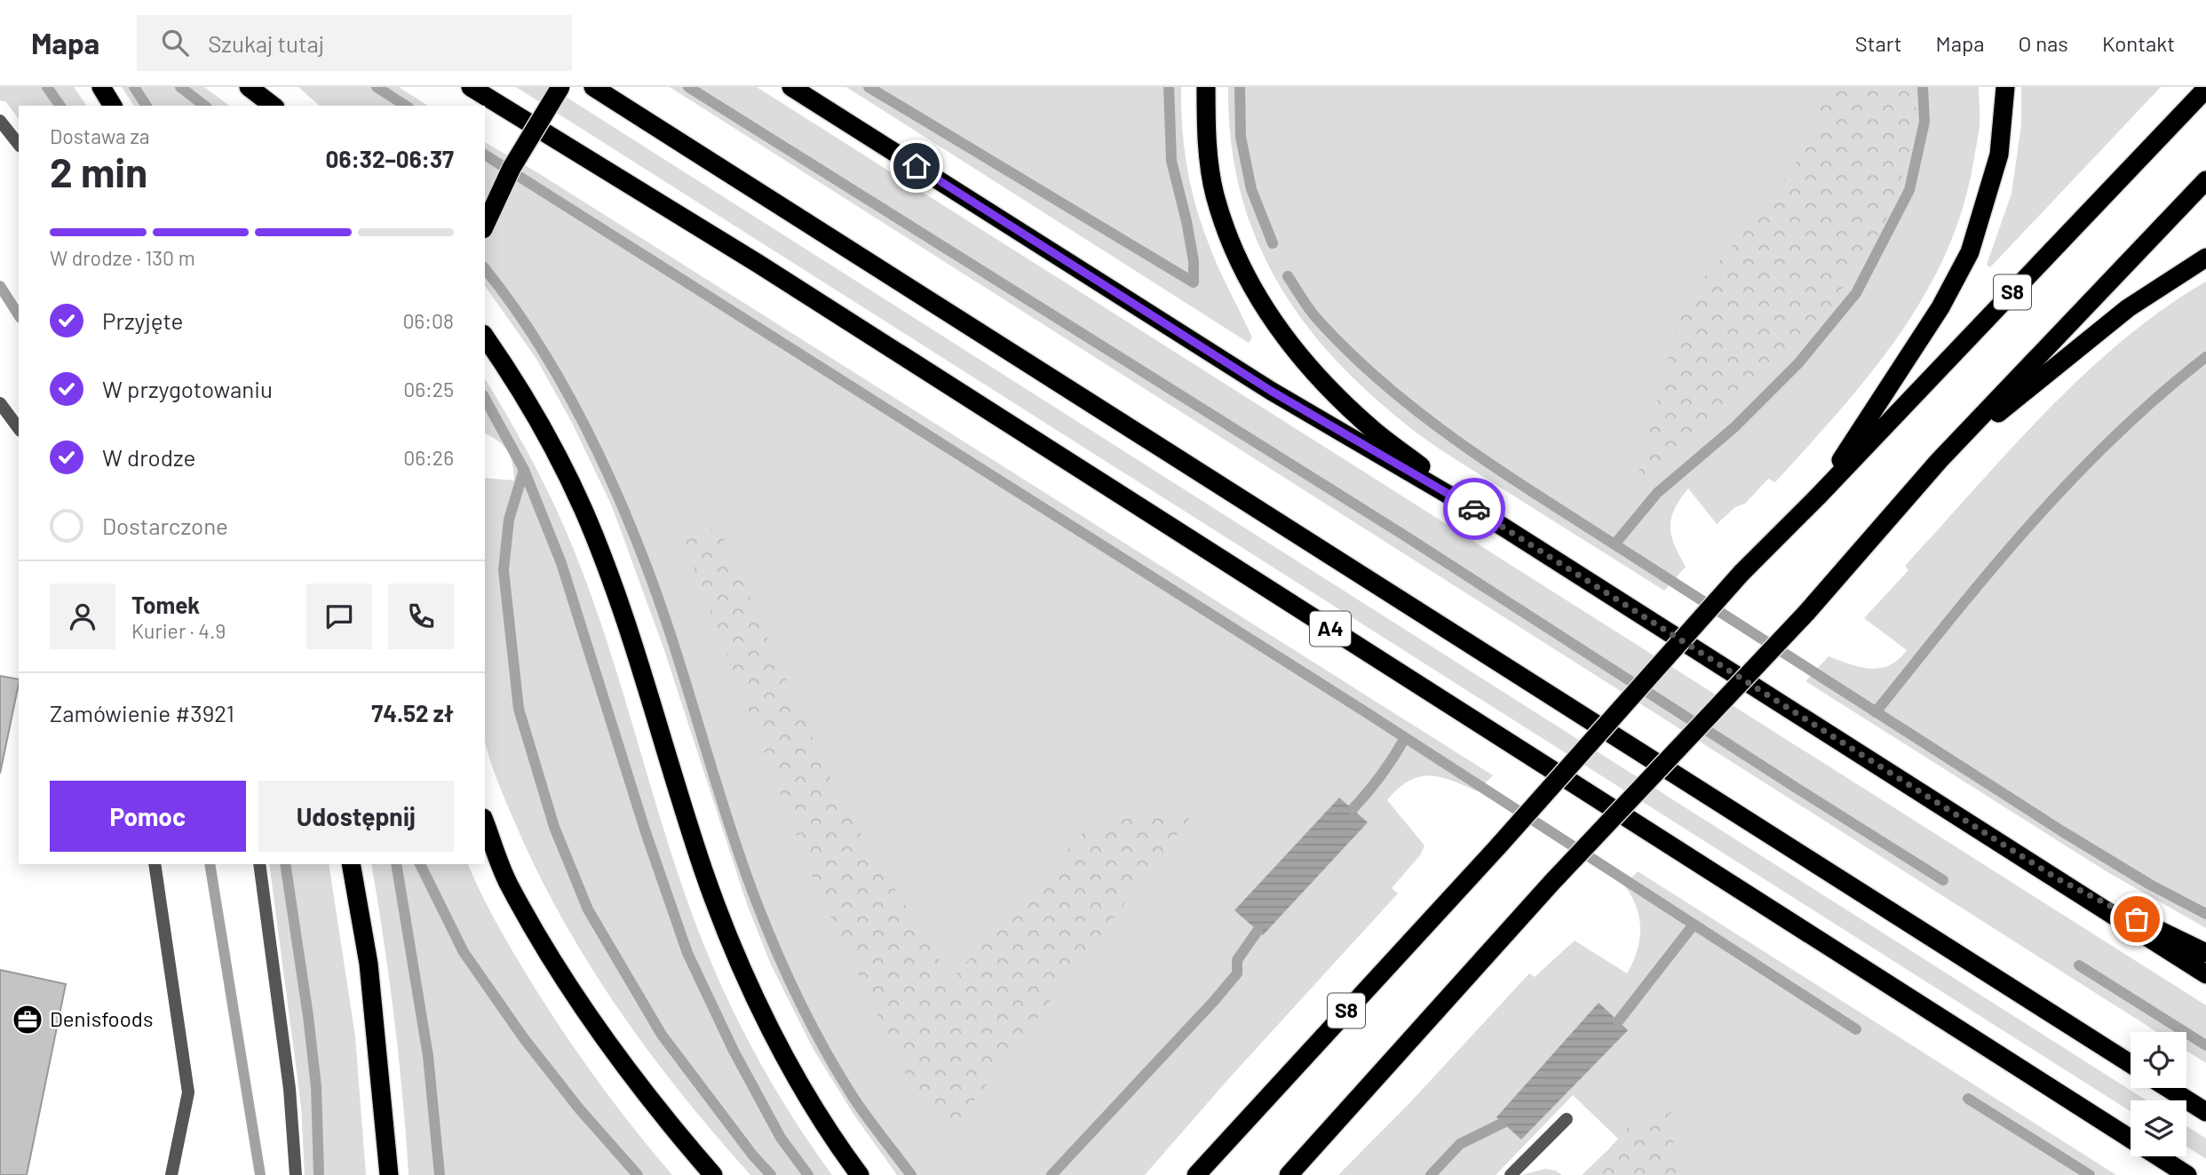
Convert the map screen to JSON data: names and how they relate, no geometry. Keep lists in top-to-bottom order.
{
  "streets": {
    "highway": ["S8", "A4"]
  },
  "places": {
    "office": ["Denisfoods"]
  },
  "page": {
    "header": "Mapa",
    "search": "Szukaj tutaj",
    "nav": [
      "Start",
      "Mapa",
      "O nas",
      "Kontakt"
    ],
    "heading": ["2 min", "Dostawa za", "06:32–06:37"],
    "panel": [
      "Tomek",
      "Kurier · 4.9",
      "Zamówienie #3921",
      "74.52 zł"
    ],
    "bar": "W drodze · 130 m",
    "list": [
      ["Przyjęte", "06:08"],
      ["W przygotowaniu", "06:25"],
      ["W drodze", "06:26"],
      "Dostarczone"
    ],
    "buttons": ["Pomoc", "Udostępnij"]
  }
}
